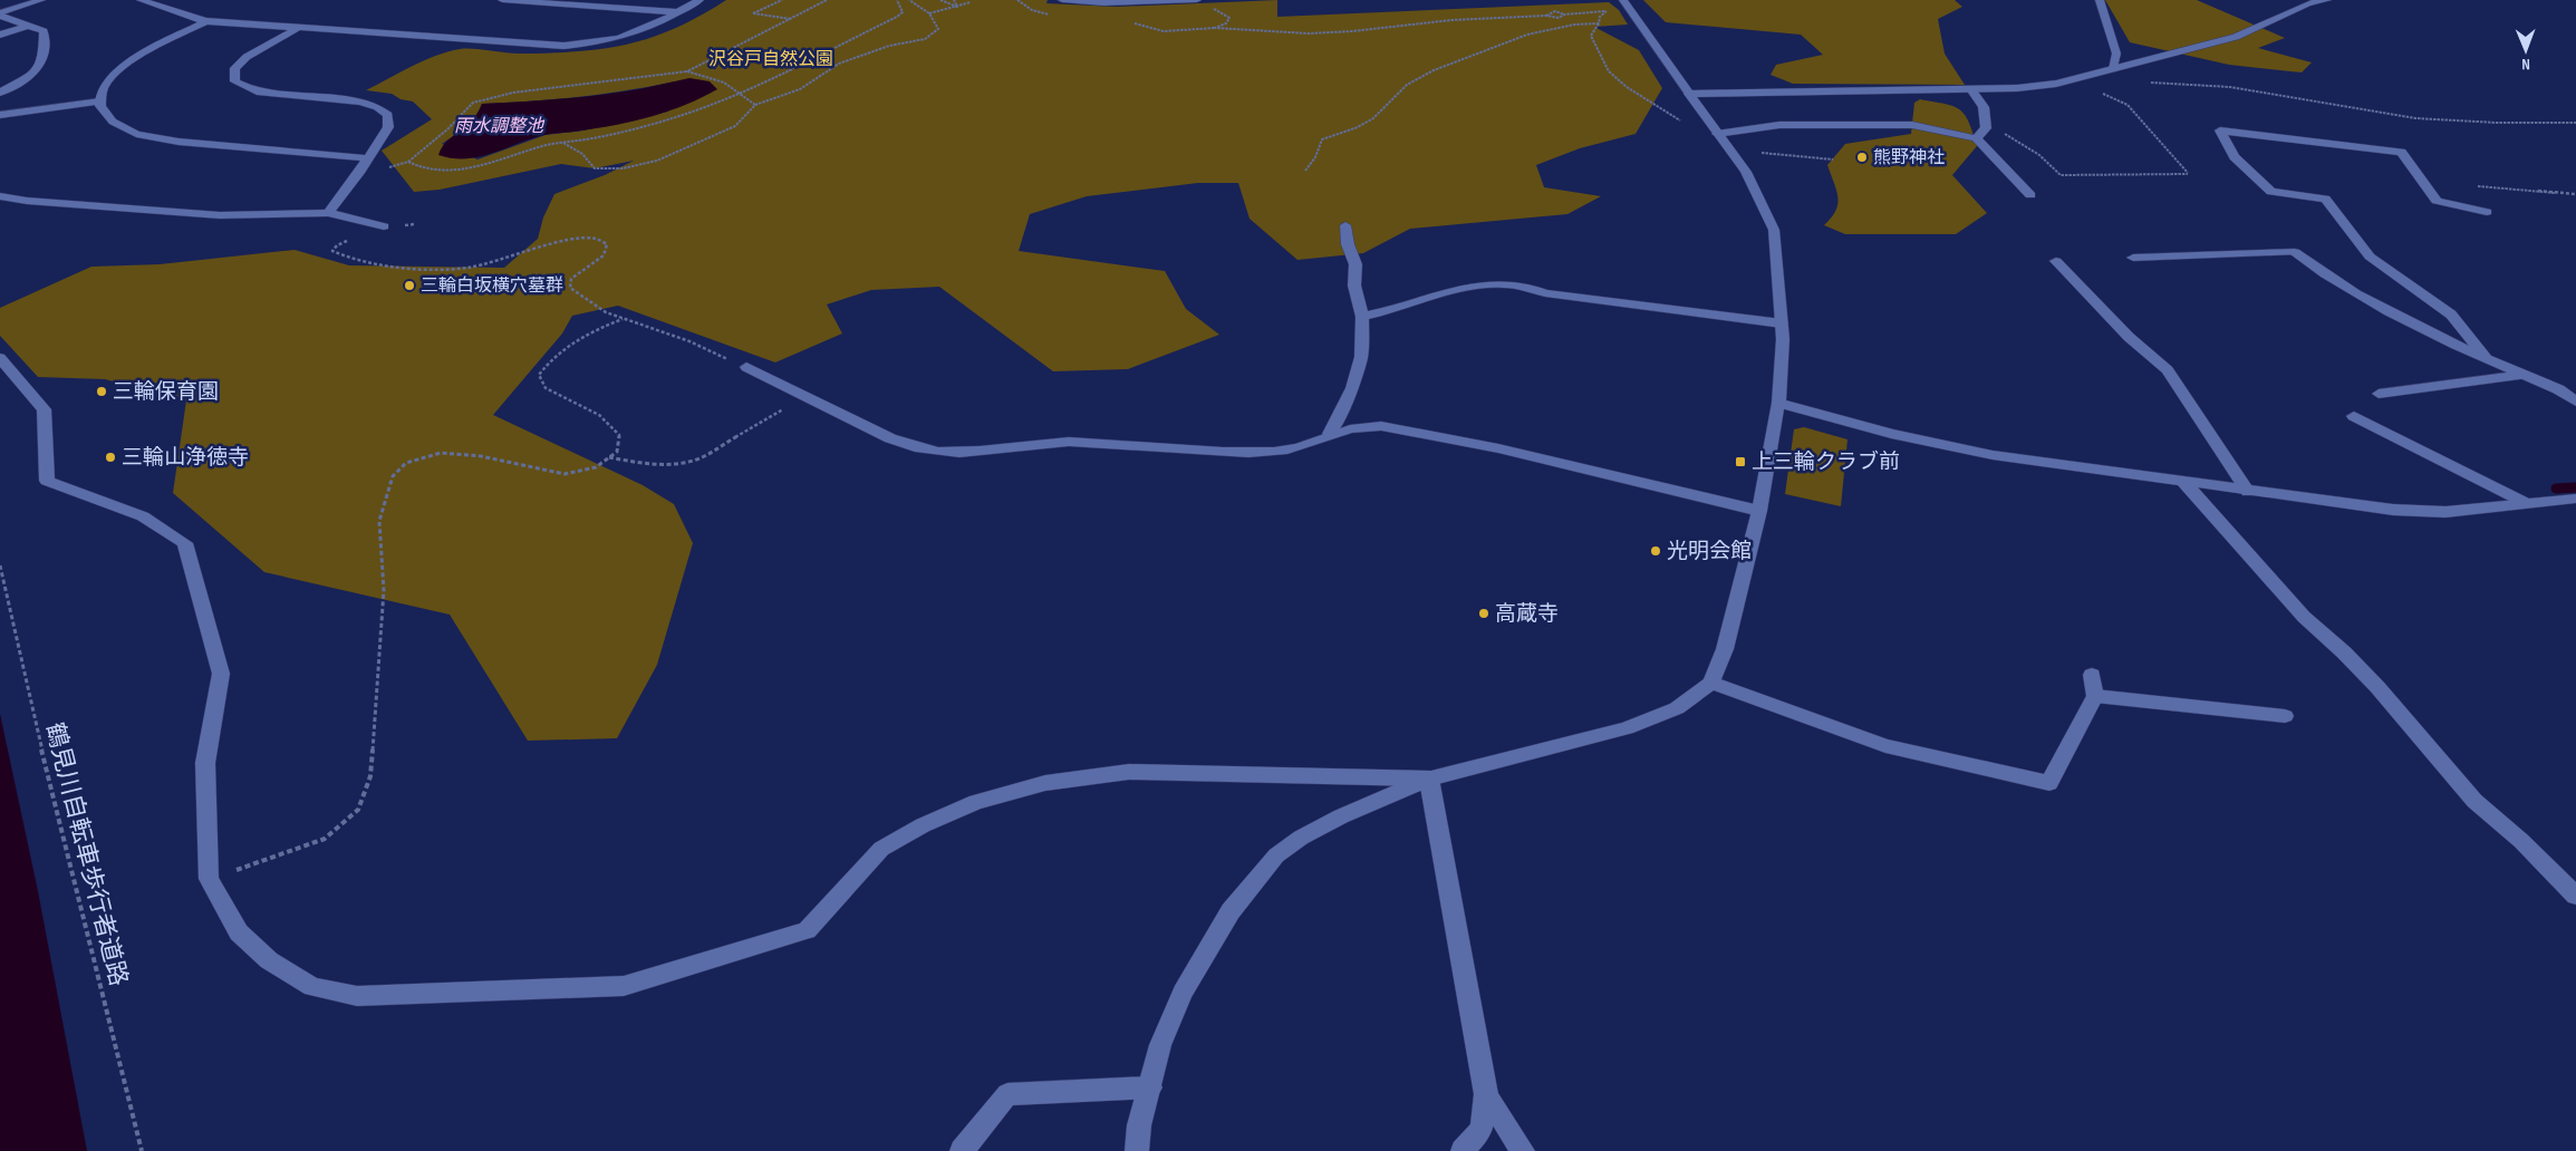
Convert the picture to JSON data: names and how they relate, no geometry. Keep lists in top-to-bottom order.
{
  "streets": {
    "path": ["鶴見川自転車歩行者道路"]
  },
  "water": ["雨水調整池"],
  "parks": ["沢谷戸自然公園"],
  "places": {
    "other": [
      "熊野神社",
      "三輪白坂横穴墓群",
      "三輪保育園",
      "三輪山浄徳寺",
      "光明会館",
      "高蔵寺"
    ],
    "transit": ["上三輪クラブ前"]
  },
  "north": "bottom"
}
